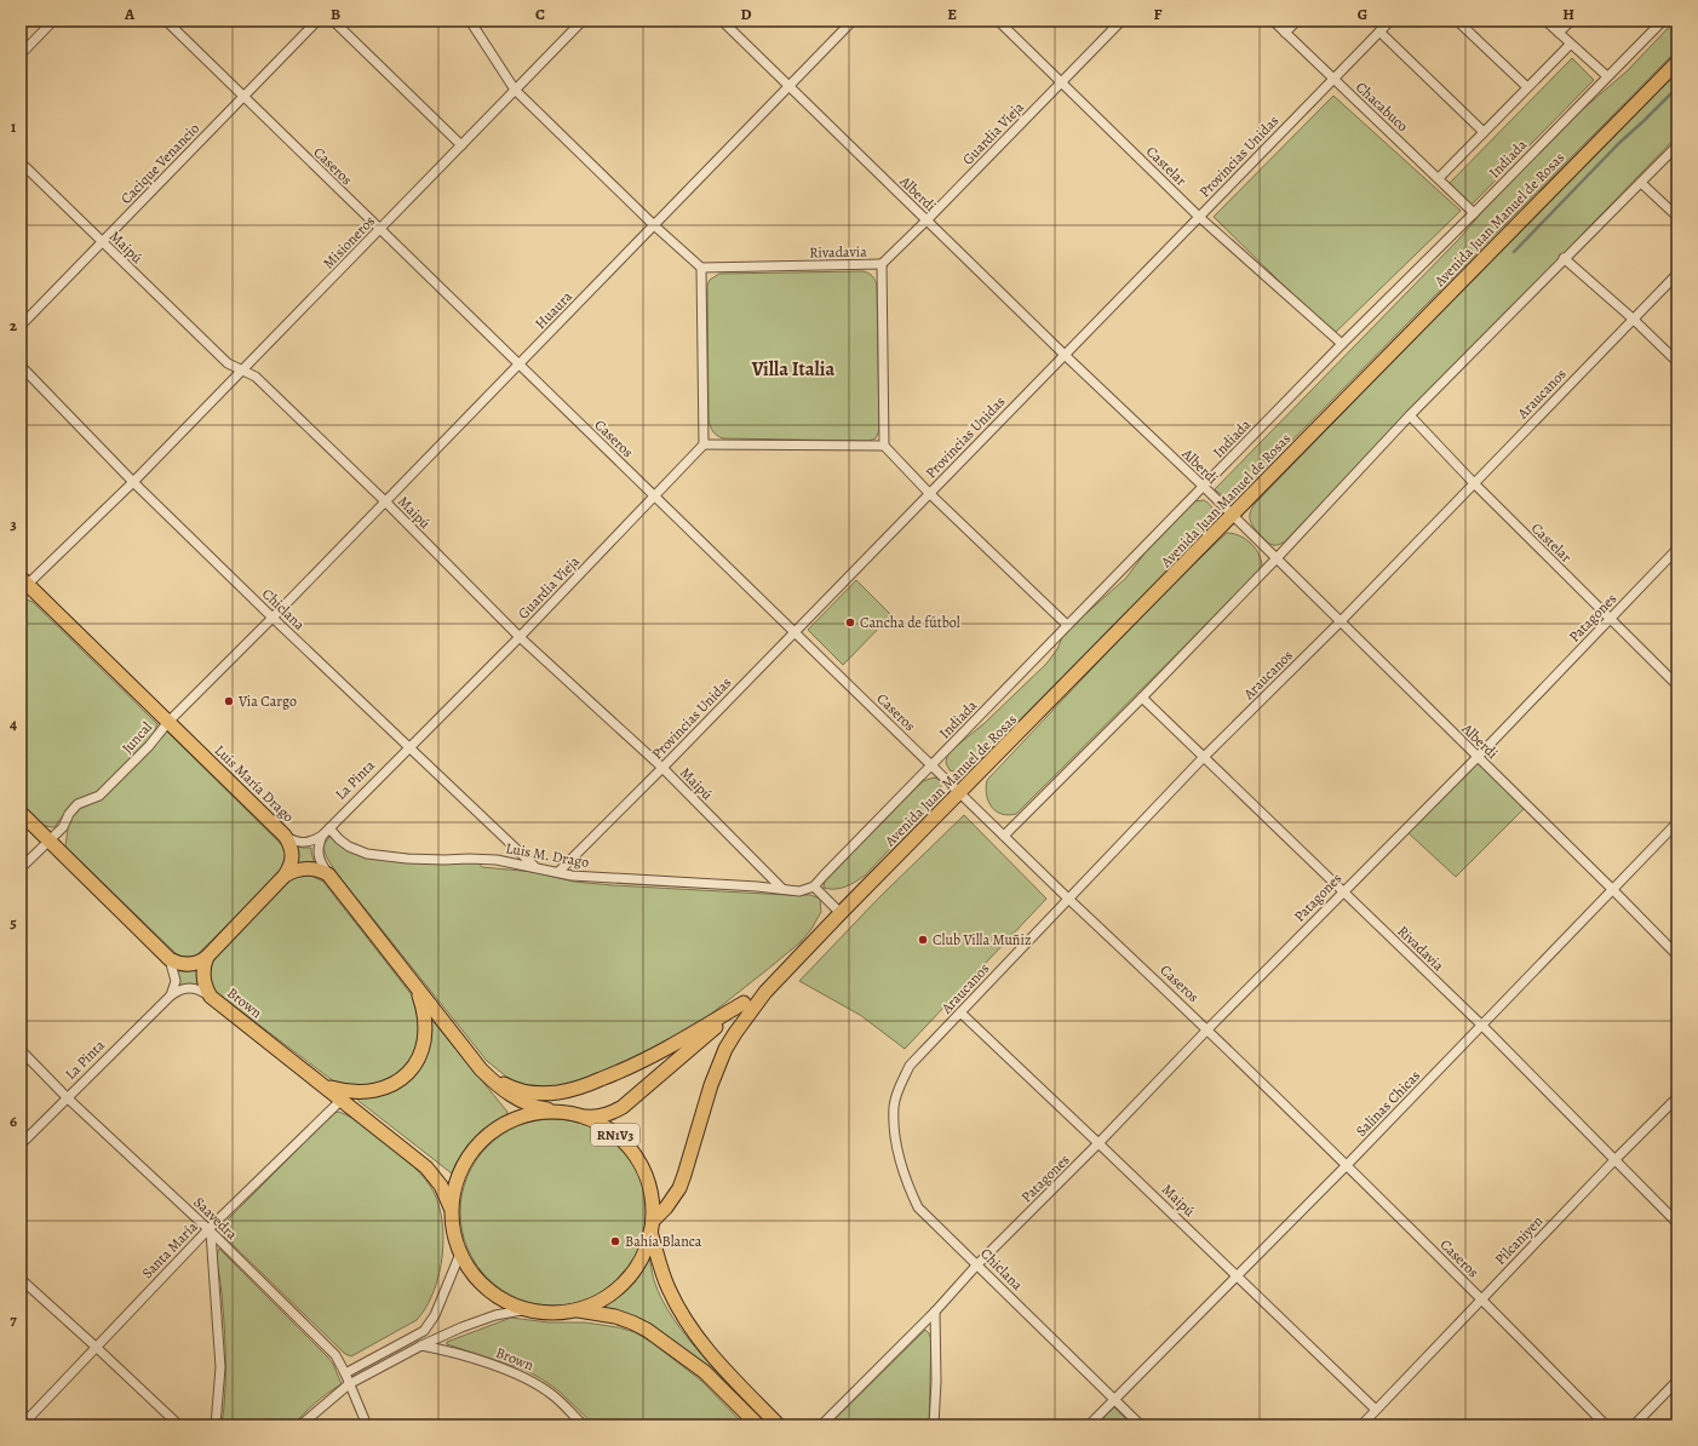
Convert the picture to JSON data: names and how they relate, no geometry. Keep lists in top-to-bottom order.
{
  "streets": {
    "main road": [
      "Avenida Juan Manuel de Rosas",
      "Luis María Drago",
      "Brown",
      "RN1V3"
    ],
    "street": [
      "Chacabuco",
      "Guardia Vieja",
      "Provincias Unidas",
      "Indiada",
      "Cacique Venancio",
      "Caseros",
      "Castelar",
      "Alberdi",
      "Misioneros",
      "Maipú",
      "Rivadavia",
      "Huaura",
      "Araucanos",
      "Chiclana",
      "Patagones",
      "Juncal",
      "La Pinta",
      "Luis M. Drago",
      "Salinas Chicas",
      "Saavedra",
      "Pilcaniyen",
      "Santa María"
    ]
  },
  "crossings": [
    ["Chacabuco", "Provincias Unidas"],
    ["Chacabuco", "Indiada"],
    ["Guardia Vieja", "Caseros"],
    ["Guardia Vieja", "Castelar"],
    ["Guardia Vieja", "Alberdi"],
    ["Guardia Vieja", "Maipú"],
    ["Guardia Vieja", "Rivadavia"],
    ["Guardia Vieja", "Chiclana"],
    ["Guardia Vieja", "La Pinta"],
    ["Provincias Unidas", "Caseros"],
    ["Provincias Unidas", "Castelar"],
    ["Provincias Unidas", "Alberdi"],
    ["Provincias Unidas", "Maipú"],
    ["Provincias Unidas", "Luis M. Drago"],
    ["Indiada", "Caseros"],
    ["Indiada", "Castelar"],
    ["Indiada", "Alberdi"],
    ["Indiada", "Luis M. Drago"],
    ["Cacique Venancio", "Caseros"],
    ["Cacique Venancio", "Maipú"],
    ["Caseros", "Avenida Juan Manuel de Rosas"],
    ["Caseros", "Misioneros"],
    ["Caseros", "Huaura"],
    ["Caseros", "Araucanos"],
    ["Caseros", "Patagones"],
    ["Caseros", "Salinas Chicas"],
    ["Caseros", "Pilcaniyen"],
    ["Castelar", "Araucanos"],
    ["Castelar", "Patagones"],
    ["Alberdi", "Avenida Juan Manuel de Rosas"],
    ["Alberdi", "Huaura"],
    ["Alberdi", "Araucanos"],
    ["Alberdi", "Patagones"],
    ["Alberdi", "Salinas Chicas"],
    ["Avenida Juan Manuel de Rosas", "RN1V3"],
    ["Misioneros", "Maipú"],
    ["Misioneros", "Chiclana"],
    ["Misioneros", "Luis María Drago"],
    ["Maipú", "Huaura"],
    ["Maipú", "Araucanos"],
    ["Maipú", "Patagones"],
    ["Maipú", "Luis M. Drago"],
    ["Maipú", "Salinas Chicas"],
    ["Maipú", "Pilcaniyen"],
    ["Rivadavia", "Araucanos"],
    ["Rivadavia", "Patagones"],
    ["Rivadavia", "Salinas Chicas"],
    ["Rivadavia", "Pilcaniyen"],
    ["Huaura", "Chiclana"],
    ["Huaura", "Juncal"],
    ["Araucanos", "Chiclana"],
    ["Chiclana", "Patagones"],
    ["Chiclana", "Juncal"],
    ["Chiclana", "La Pinta"],
    ["Chiclana", "Luis M. Drago"],
    ["Chiclana", "Salinas Chicas"],
    ["Juncal", "Luis María Drago"],
    ["La Pinta", "Luis María Drago"],
    ["La Pinta", "Luis M. Drago"],
    ["La Pinta", "Brown"],
    ["La Pinta", "Saavedra"],
    ["Brown", "RN1V3"],
    ["Brown", "Santa María"],
    ["Saavedra", "Santa María"]
  ],
  "districts": ["Villa Italia"],
  "places": [
    "Cancha de fútbol",
    "Via Cargo",
    "Club Villa Muñiz",
    "Bahía Blanca"
  ],
  "grid": {
    "columns": [
      "A",
      "B",
      "C",
      "D",
      "E",
      "F",
      "G",
      "H"
    ],
    "rows": [
      "1",
      "2",
      "3",
      "4",
      "5",
      "6",
      "7"
    ]
  }
}
